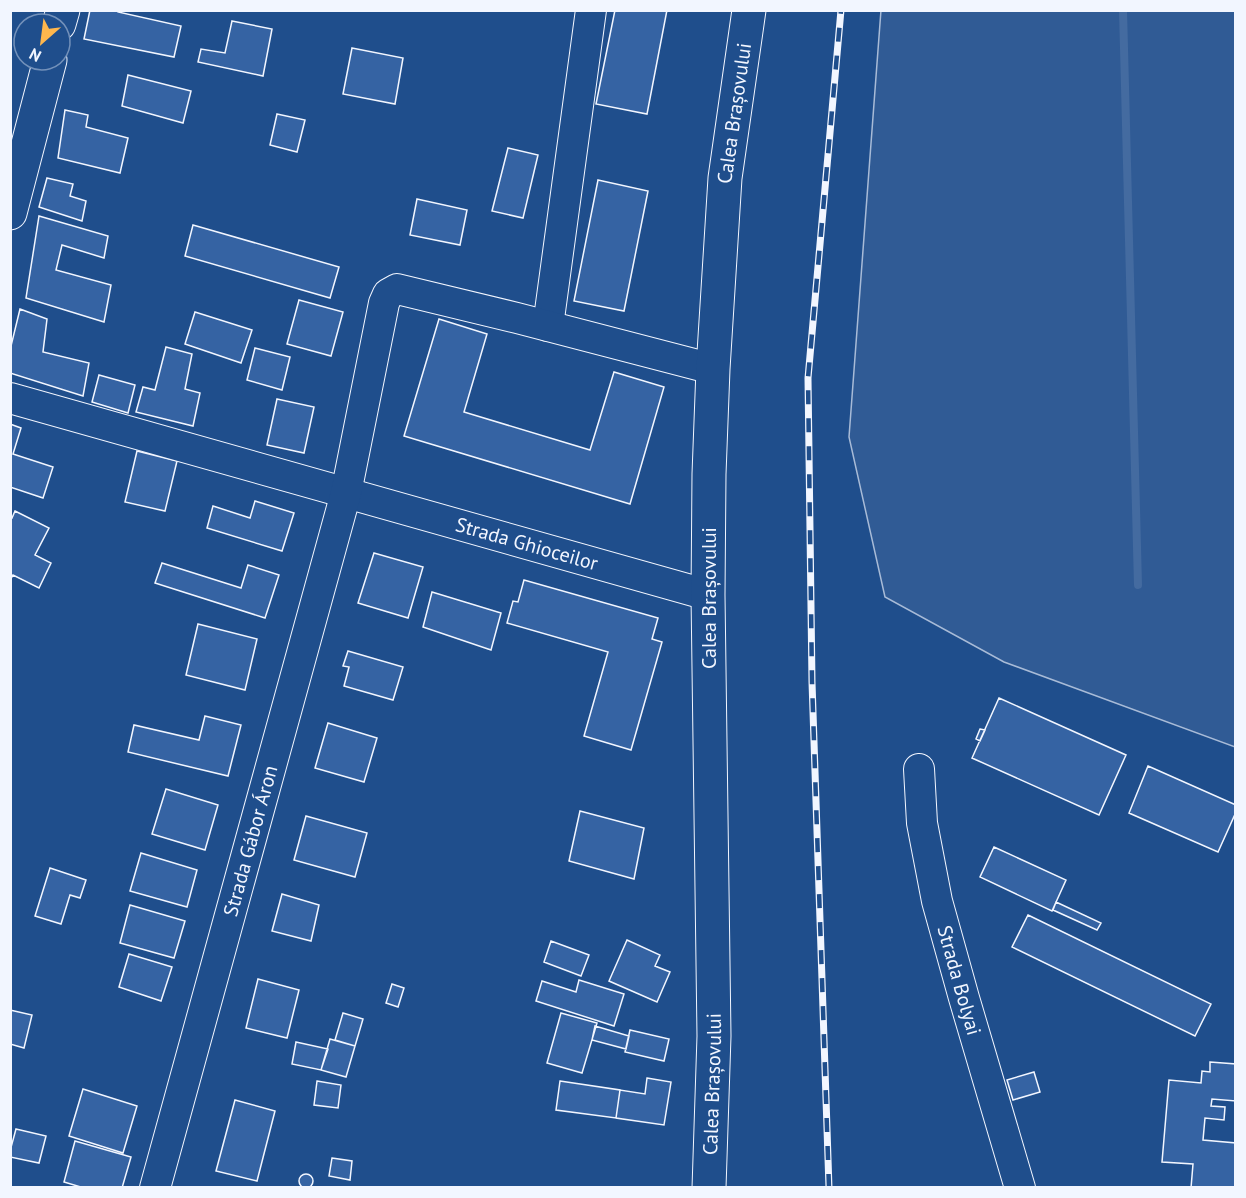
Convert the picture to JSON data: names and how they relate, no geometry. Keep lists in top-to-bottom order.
{
  "streets": {
    "main road": ["Calea Brașovului"],
    "street": ["Strada Ghioceilor", "Strada Gábor Áron", "Strada Bolyai"]
  },
  "crossings": [
    ["Calea Brașovului", "Strada Ghioceilor"],
    ["Strada Ghioceilor", "Strada Gábor Áron"]
  ],
  "north": "bottom left"
}
